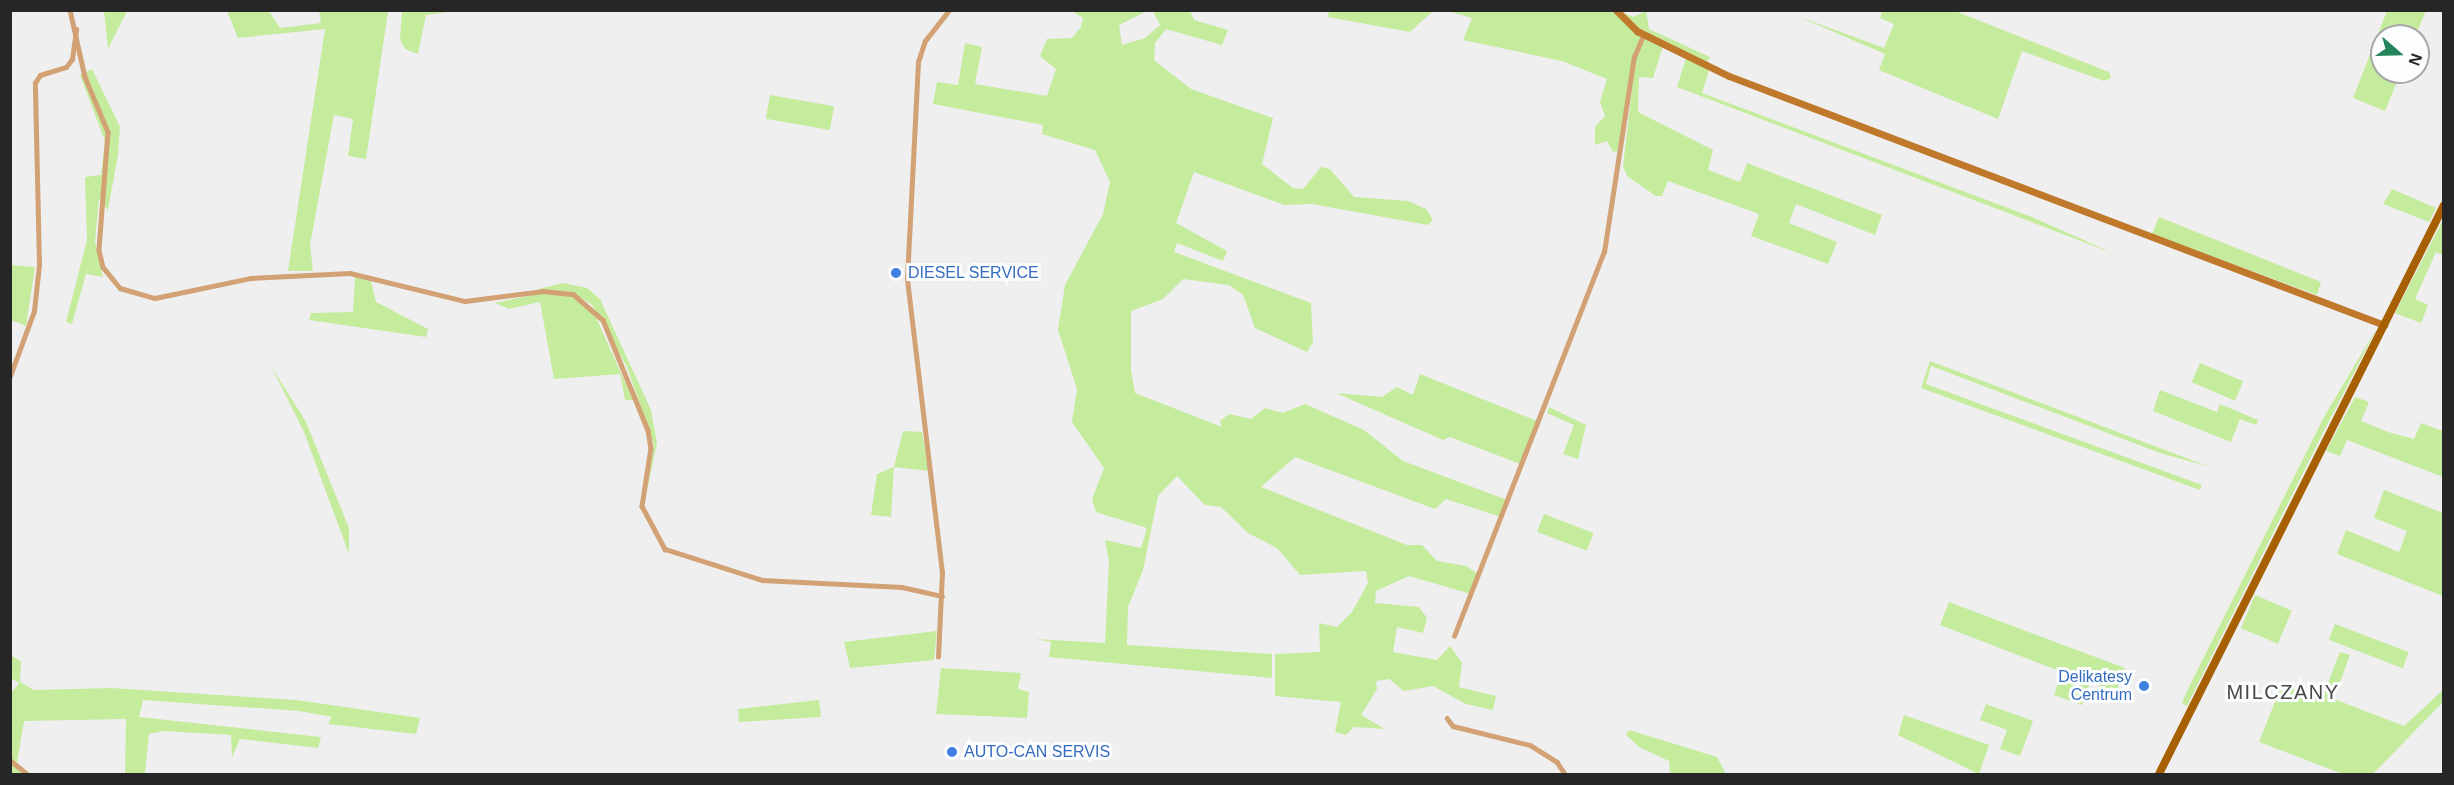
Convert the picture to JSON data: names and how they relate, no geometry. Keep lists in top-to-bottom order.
{
  "districts": ["MILCZANY"],
  "places": ["DIESEL SERVICE", "Delikatesy Centrum", "AUTO-CAN SERVIS"],
  "north": "right"
}
